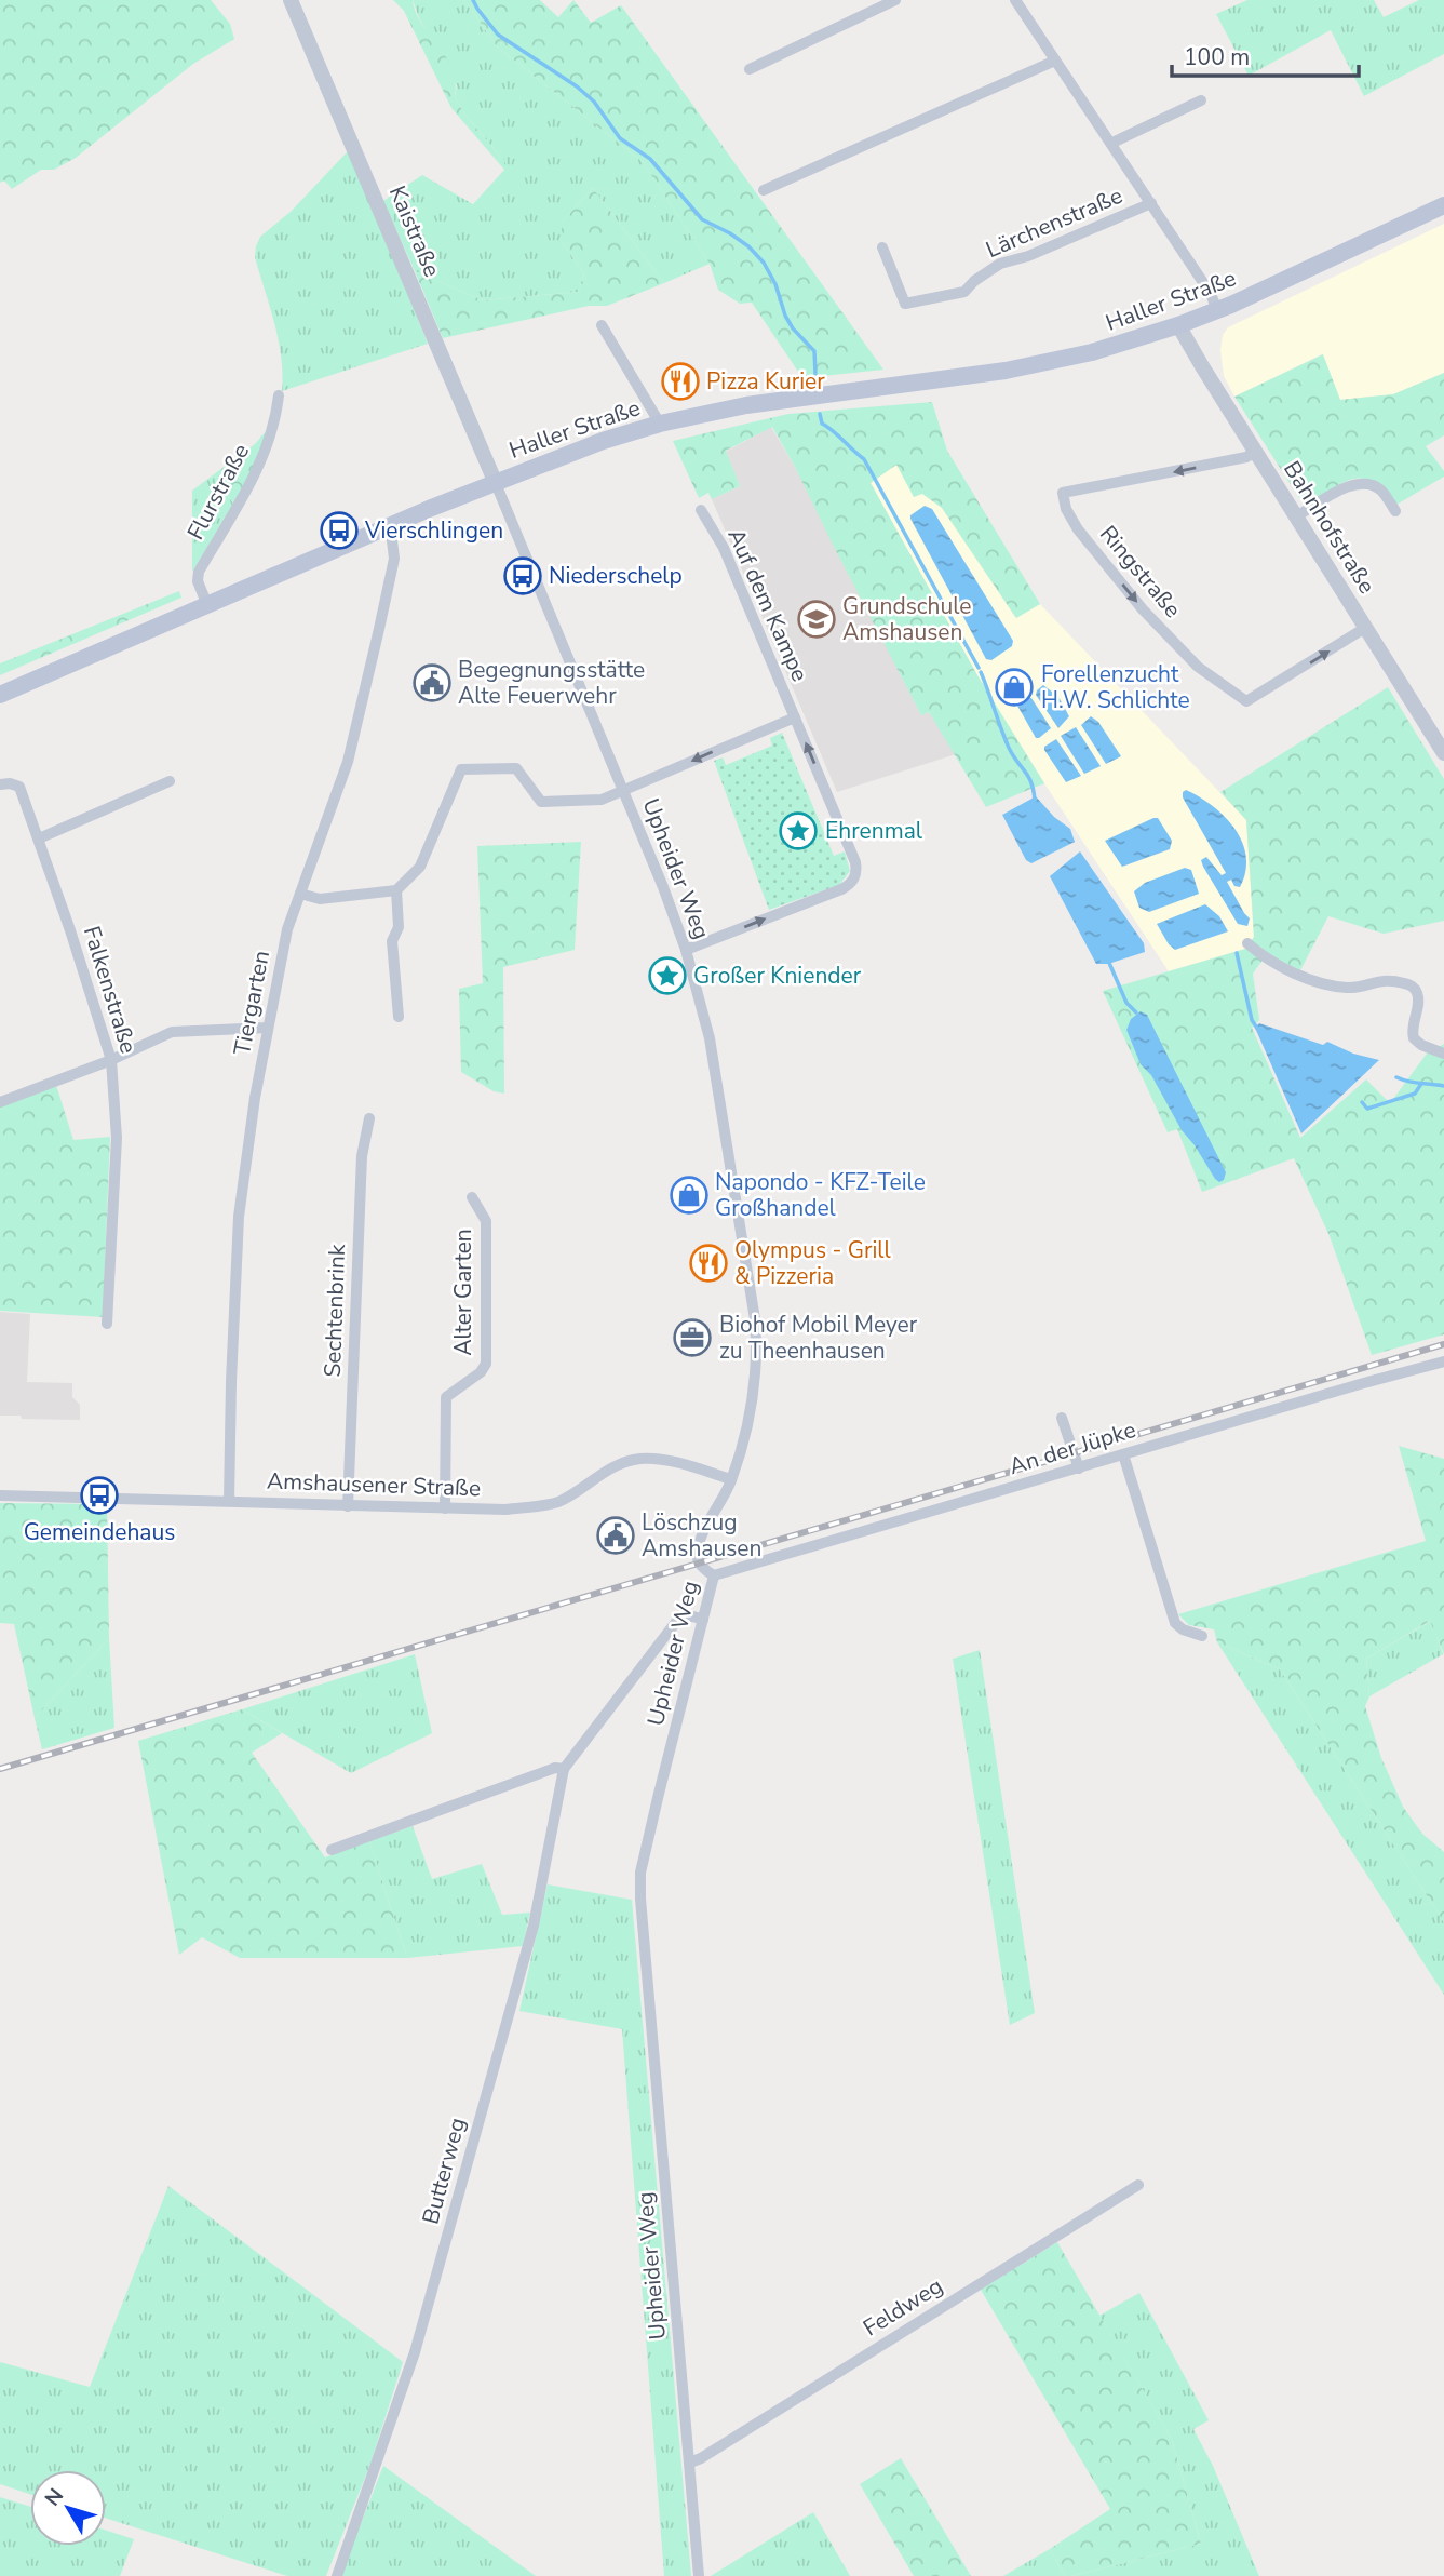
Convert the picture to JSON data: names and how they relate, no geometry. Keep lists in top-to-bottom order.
{
  "streets": {
    "main road": ["Haller Straße"],
    "street": [
      "Lärchenstraße",
      "Kaistraße",
      "Flurstraße",
      "Bahnhofstraße",
      "Ringstraße",
      "Auf dem Kampe",
      "Upheider Weg",
      "Falkenstraße",
      "Tiergarten",
      "Alter Garten",
      "Sechtenbrink",
      "An der Jüpke",
      "Amshausener Straße",
      "Butterweg",
      "Feldweg"
    ]
  },
  "crossings": [
    ["Kaistraße", "Haller Straße"],
    ["Kaistraße", "Upheider Weg"],
    ["Haller Straße", "Flurstraße"],
    ["Haller Straße", "Bahnhofstraße"],
    ["Haller Straße", "Upheider Weg"],
    ["Haller Straße", "Tiergarten"],
    ["Bahnhofstraße", "Ringstraße"],
    ["Auf dem Kampe", "Upheider Weg"],
    ["Upheider Weg", "An der Jüpke"],
    ["Upheider Weg", "Amshausener Straße"],
    ["Upheider Weg", "Butterweg"],
    ["Upheider Weg", "Feldweg"],
    ["Tiergarten", "Amshausener Straße"],
    ["Alter Garten", "Amshausener Straße"],
    ["Sechtenbrink", "Amshausener Straße"]
  ],
  "places": {
    "restaurant": ["Pizza Kurier", "Olympus - Grill & Pizzeria"],
    "bus stop": ["Vierschlingen", "Niederschelp", "Gemeindehaus"],
    "school or university": ["Grundschule Amshausen"],
    "public building": ["Begegnungsstätte Alte Feuerwehr", "Löschzug Amshausen"],
    "shop": ["Forellenzucht H.W. Schlichte", "Napondo - KFZ-Teile Großhandel"],
    "place": ["Ehrenmal", "Großer Kniender"],
    "office": ["Biohof Mobil Meyer zu Theenhausen"]
  },
  "scale_bar": "100 m",
  "north": "top left"
}
